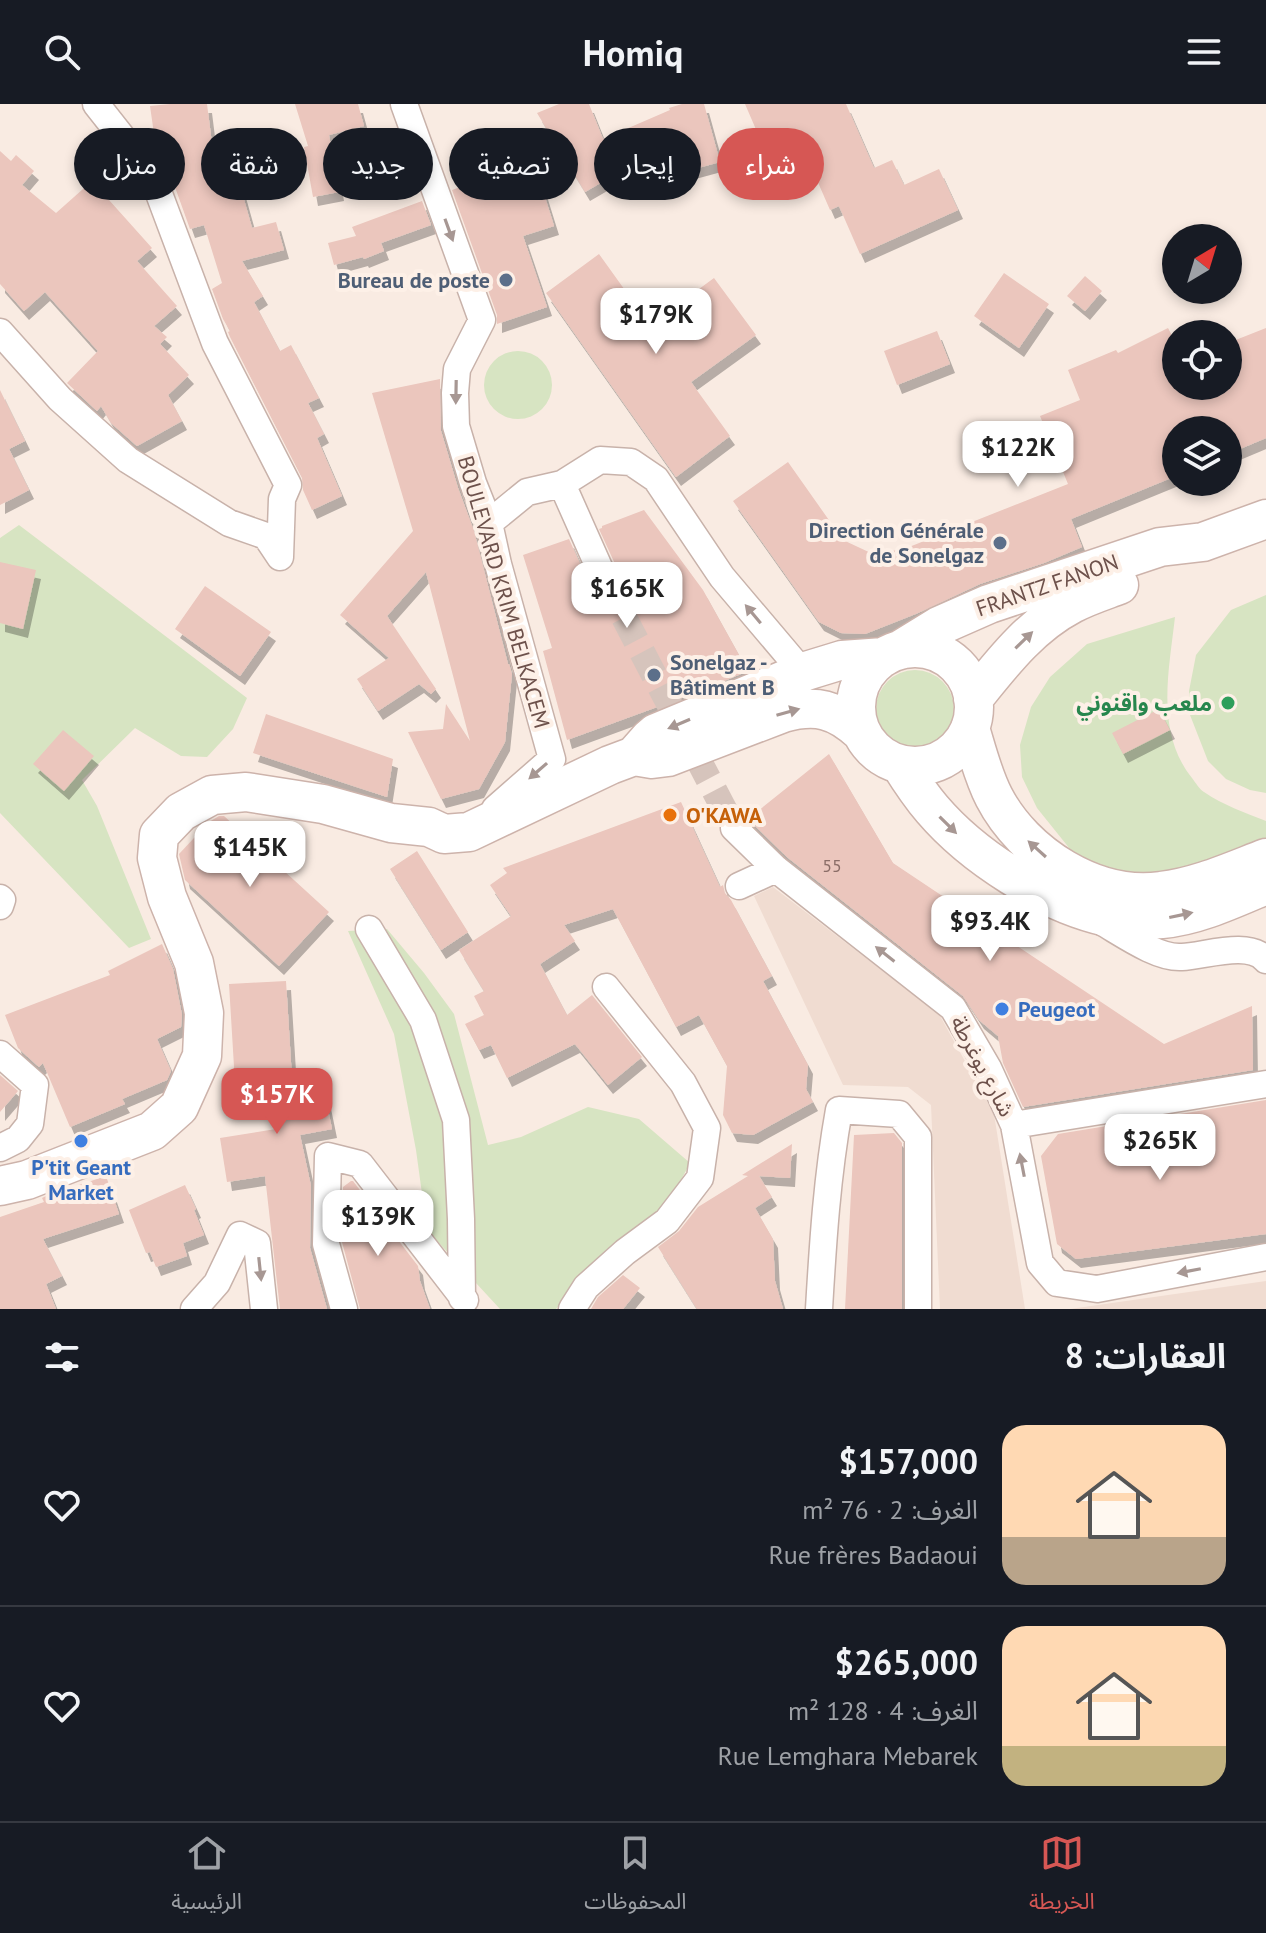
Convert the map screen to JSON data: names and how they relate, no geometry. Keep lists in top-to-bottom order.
{
  "streets": {
    "main road": ["FRANTZ FANON"],
    "street": ["BOULEVARD KRIM BELKACEM", "شارع يوغرطة"]
  },
  "one_way": ["BOULEVARD KRIM BELKACEM", "شارع يوغرطة"],
  "places": [
    "Bureau de poste",
    "Direction Générale de Sonelgaz",
    "Sonelgaz - Bâtiment B",
    "ملعب واقنوني",
    "O'KAWA",
    "Peugeot",
    "P'tit Geant Market"
  ],
  "house_numbers": ["55"],
  "north": "top right",
  "page": {
    "header": "Homiq",
    "chip": [
      "شراء",
      "إيجار",
      "تصفية",
      "جديد",
      "شقة",
      "منزل"
    ],
    "price": [
      "$179K",
      "$122K",
      "$165K",
      "$145K",
      "$93.4K",
      "$157K",
      "$265K",
      "$139K"
    ],
    "heading": "العقارات: 8",
    "list": [
      {
        "name": "$157,000",
        "note": "الغرف: 2 · 76 m² · Rue frères Badaoui"
      },
      {
        "name": "$265,000",
        "note": "الغرف: 4 · 128 m² · Rue Lemghara Mebarek"
      }
    ],
    "tabs": ["الخريطة", "المحفوظات", "الرئيسية"]
  }
}
